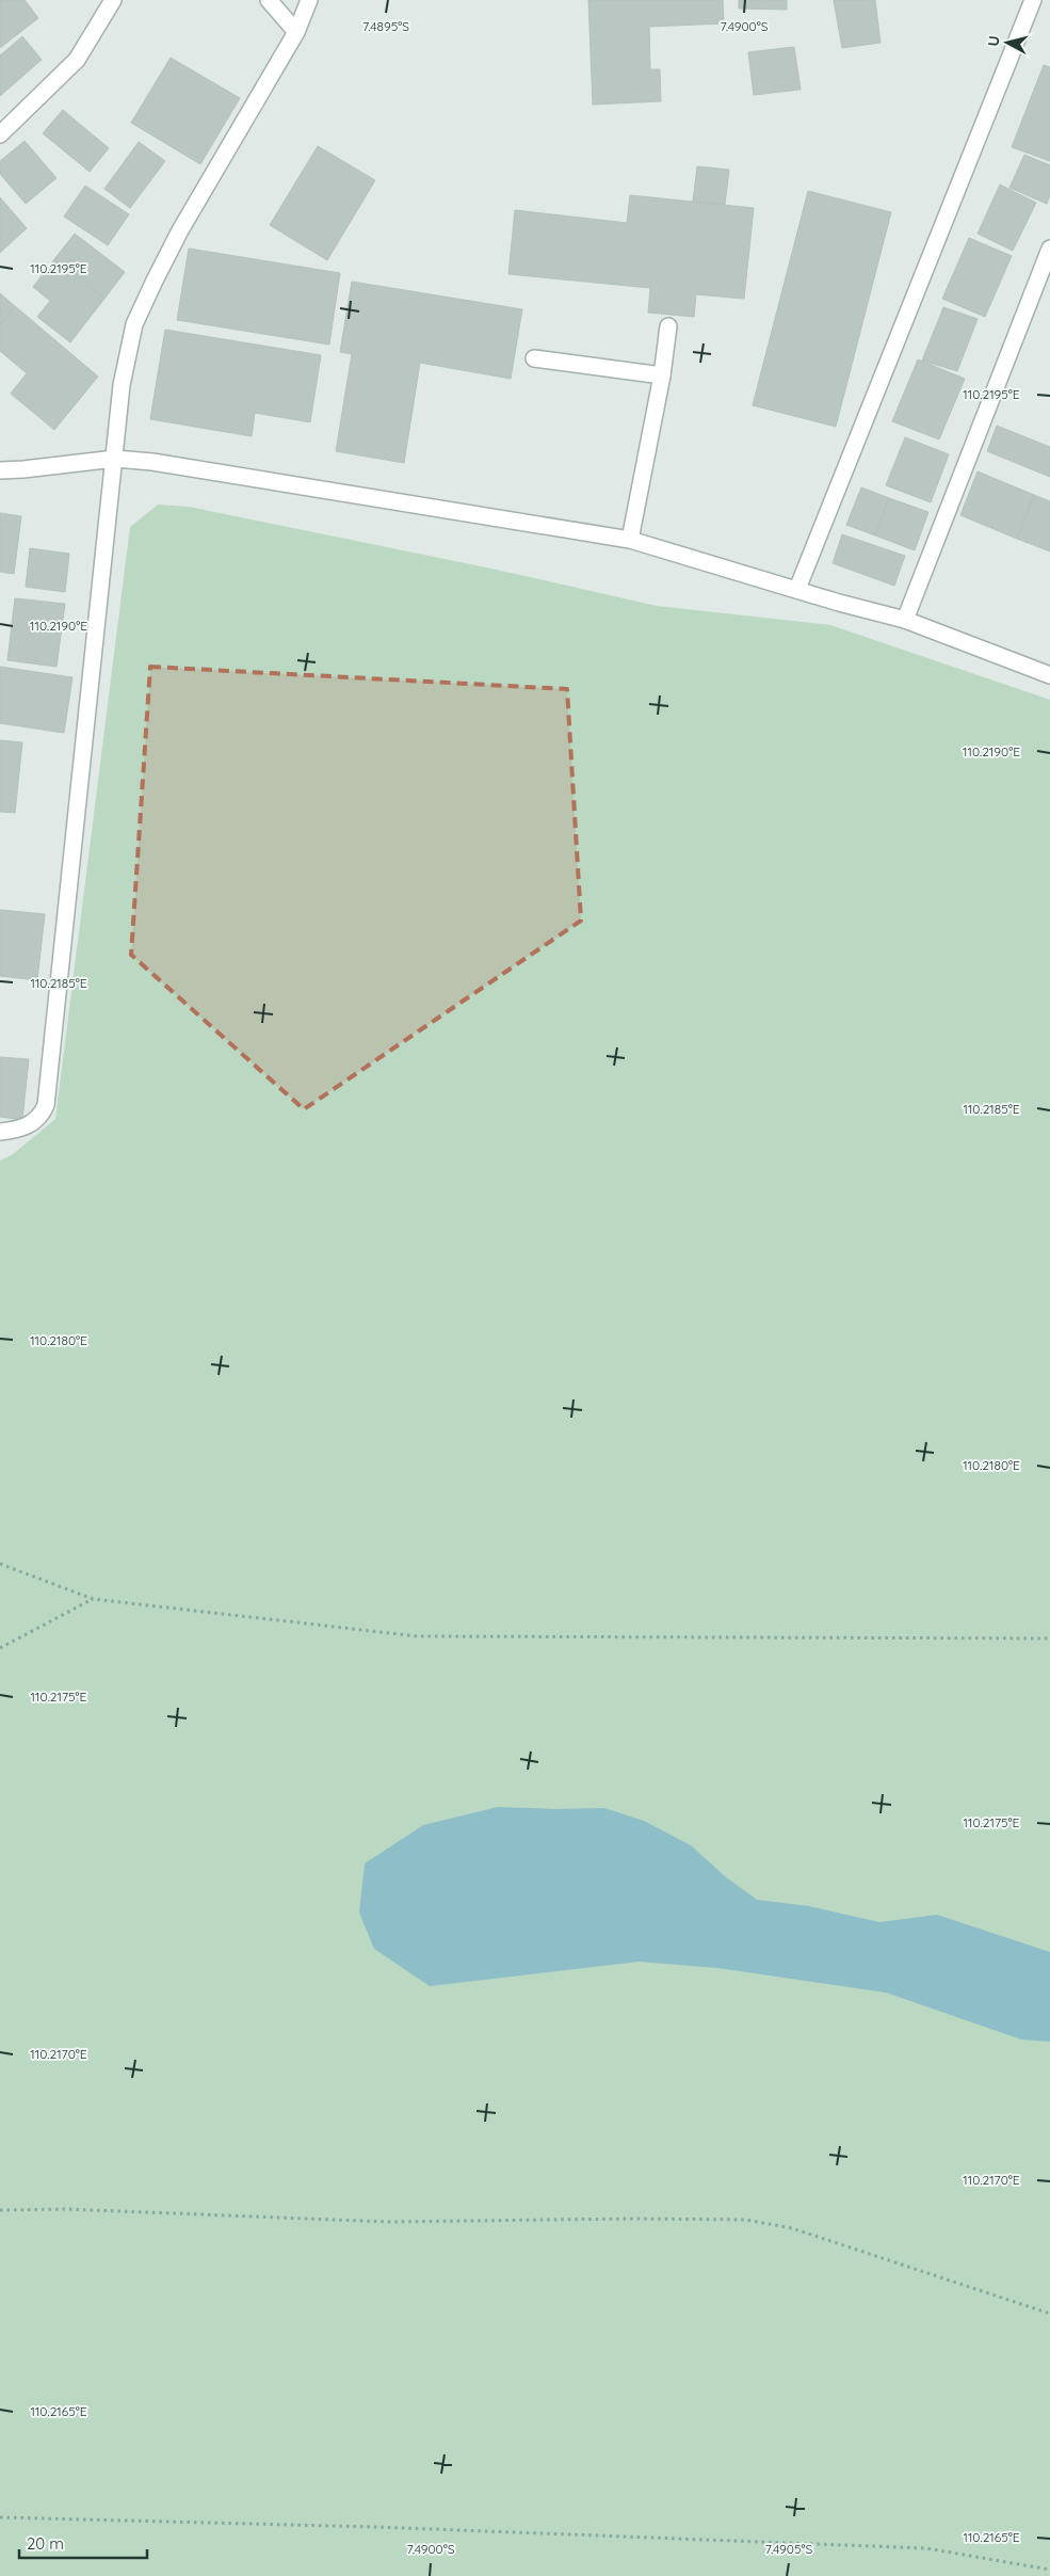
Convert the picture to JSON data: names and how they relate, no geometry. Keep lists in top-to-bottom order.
{
  "scale_bar": "20 m",
  "north": "left",
  "coordinates": [
    "7.4895°S",
    "7.4900°S",
    "110.2195°E",
    "110.2190°E",
    "110.2185°E",
    "110.2180°E",
    "110.2175°E",
    "110.2170°E",
    "110.2165°E",
    "7.4905°S"
  ]
}
